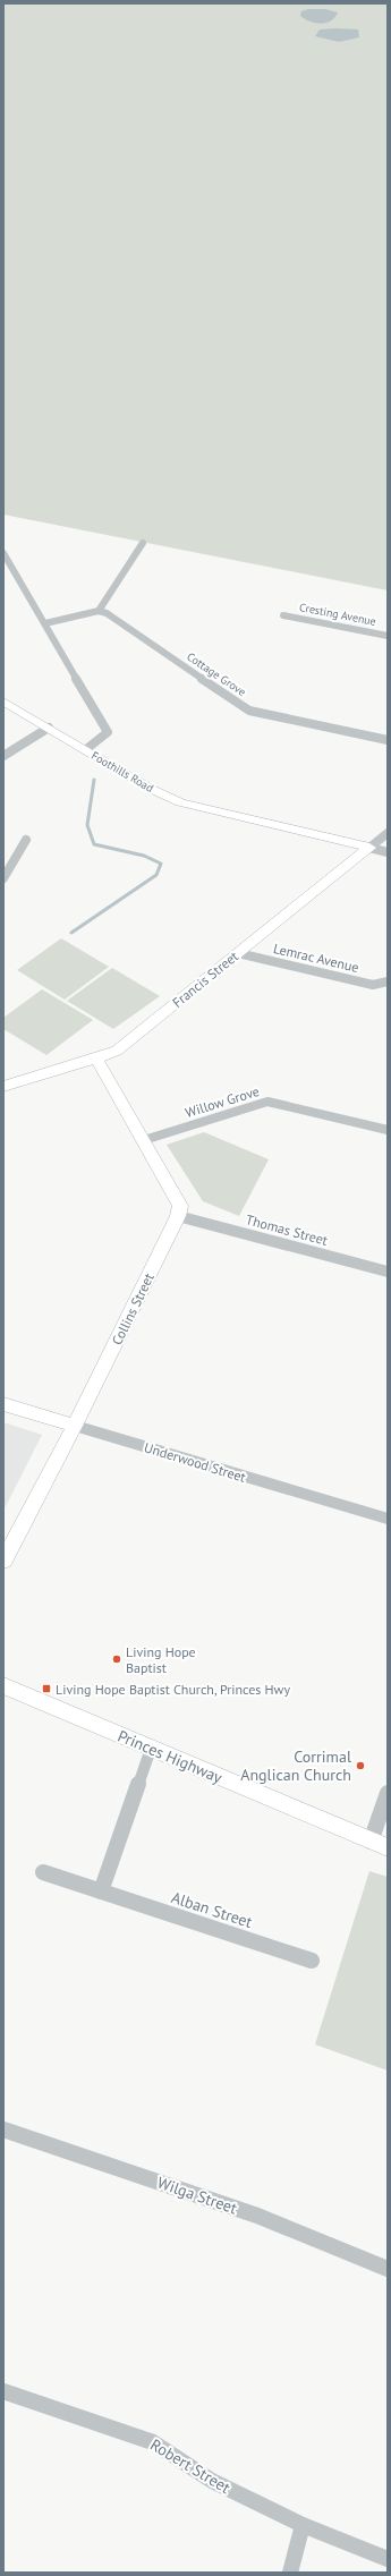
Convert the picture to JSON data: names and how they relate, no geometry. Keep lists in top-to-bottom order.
{
  "streets": {
    "street": [
      "Cresting Avenue",
      "Cottage Grove",
      "Foothills Road",
      "Lemrac Avenue",
      "Francis Street",
      "Willow Grove",
      "Thomas Street",
      "Collins Street",
      "Underwood Street",
      "Princes Highway",
      "Alban Street",
      "Wilga Street",
      "Robert Street"
    ]
  },
  "crossings": [
    ["Foothills Road", "Francis Street"],
    ["Lemrac Avenue", "Francis Street"],
    ["Thomas Street", "Collins Street"],
    ["Collins Street", "Underwood Street"]
  ],
  "places": {
    "other": ["Living Hope Baptist", "Corrimal Anglican Church"],
    "transit": ["Living Hope Baptist Church, Princes Hwy"]
  }
}
